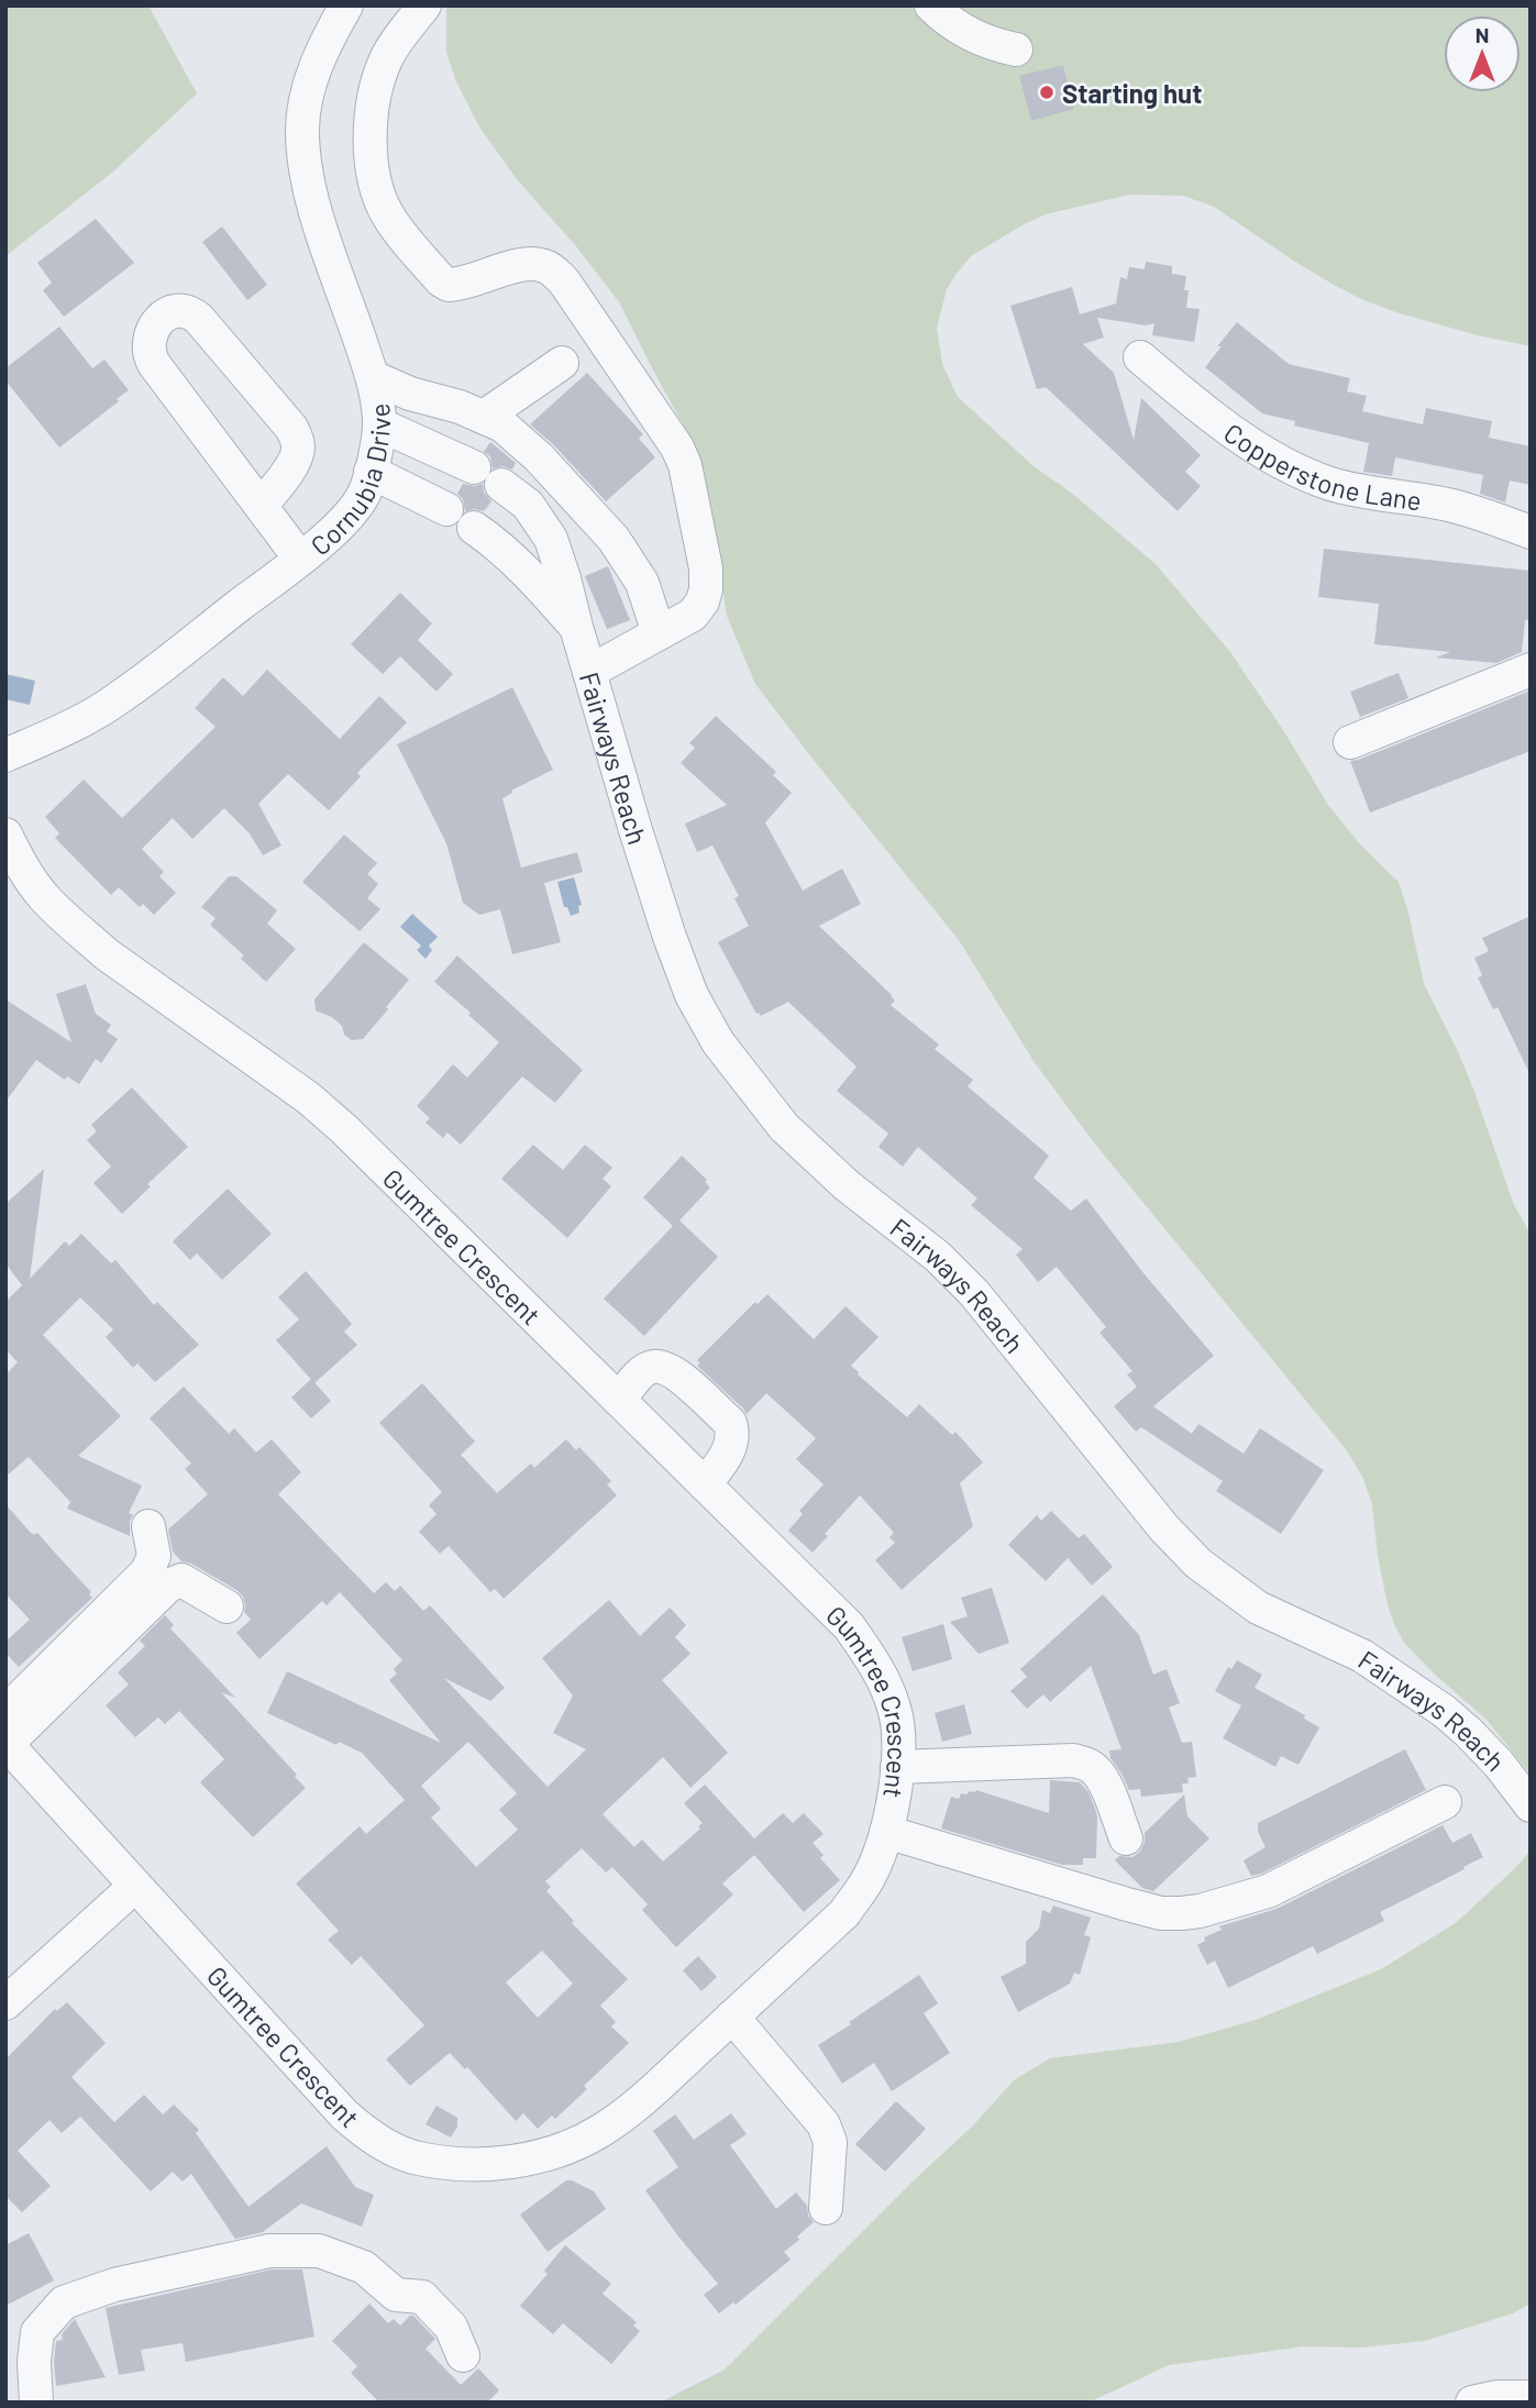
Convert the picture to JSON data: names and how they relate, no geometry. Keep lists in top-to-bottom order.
{
  "streets": {
    "street": [
      "Copperstone Lane",
      "Cornubia Drive",
      "Fairways Reach",
      "Gumtree Crescent"
    ]
  },
  "places": ["Starting hut"],
  "north": "top"
}
